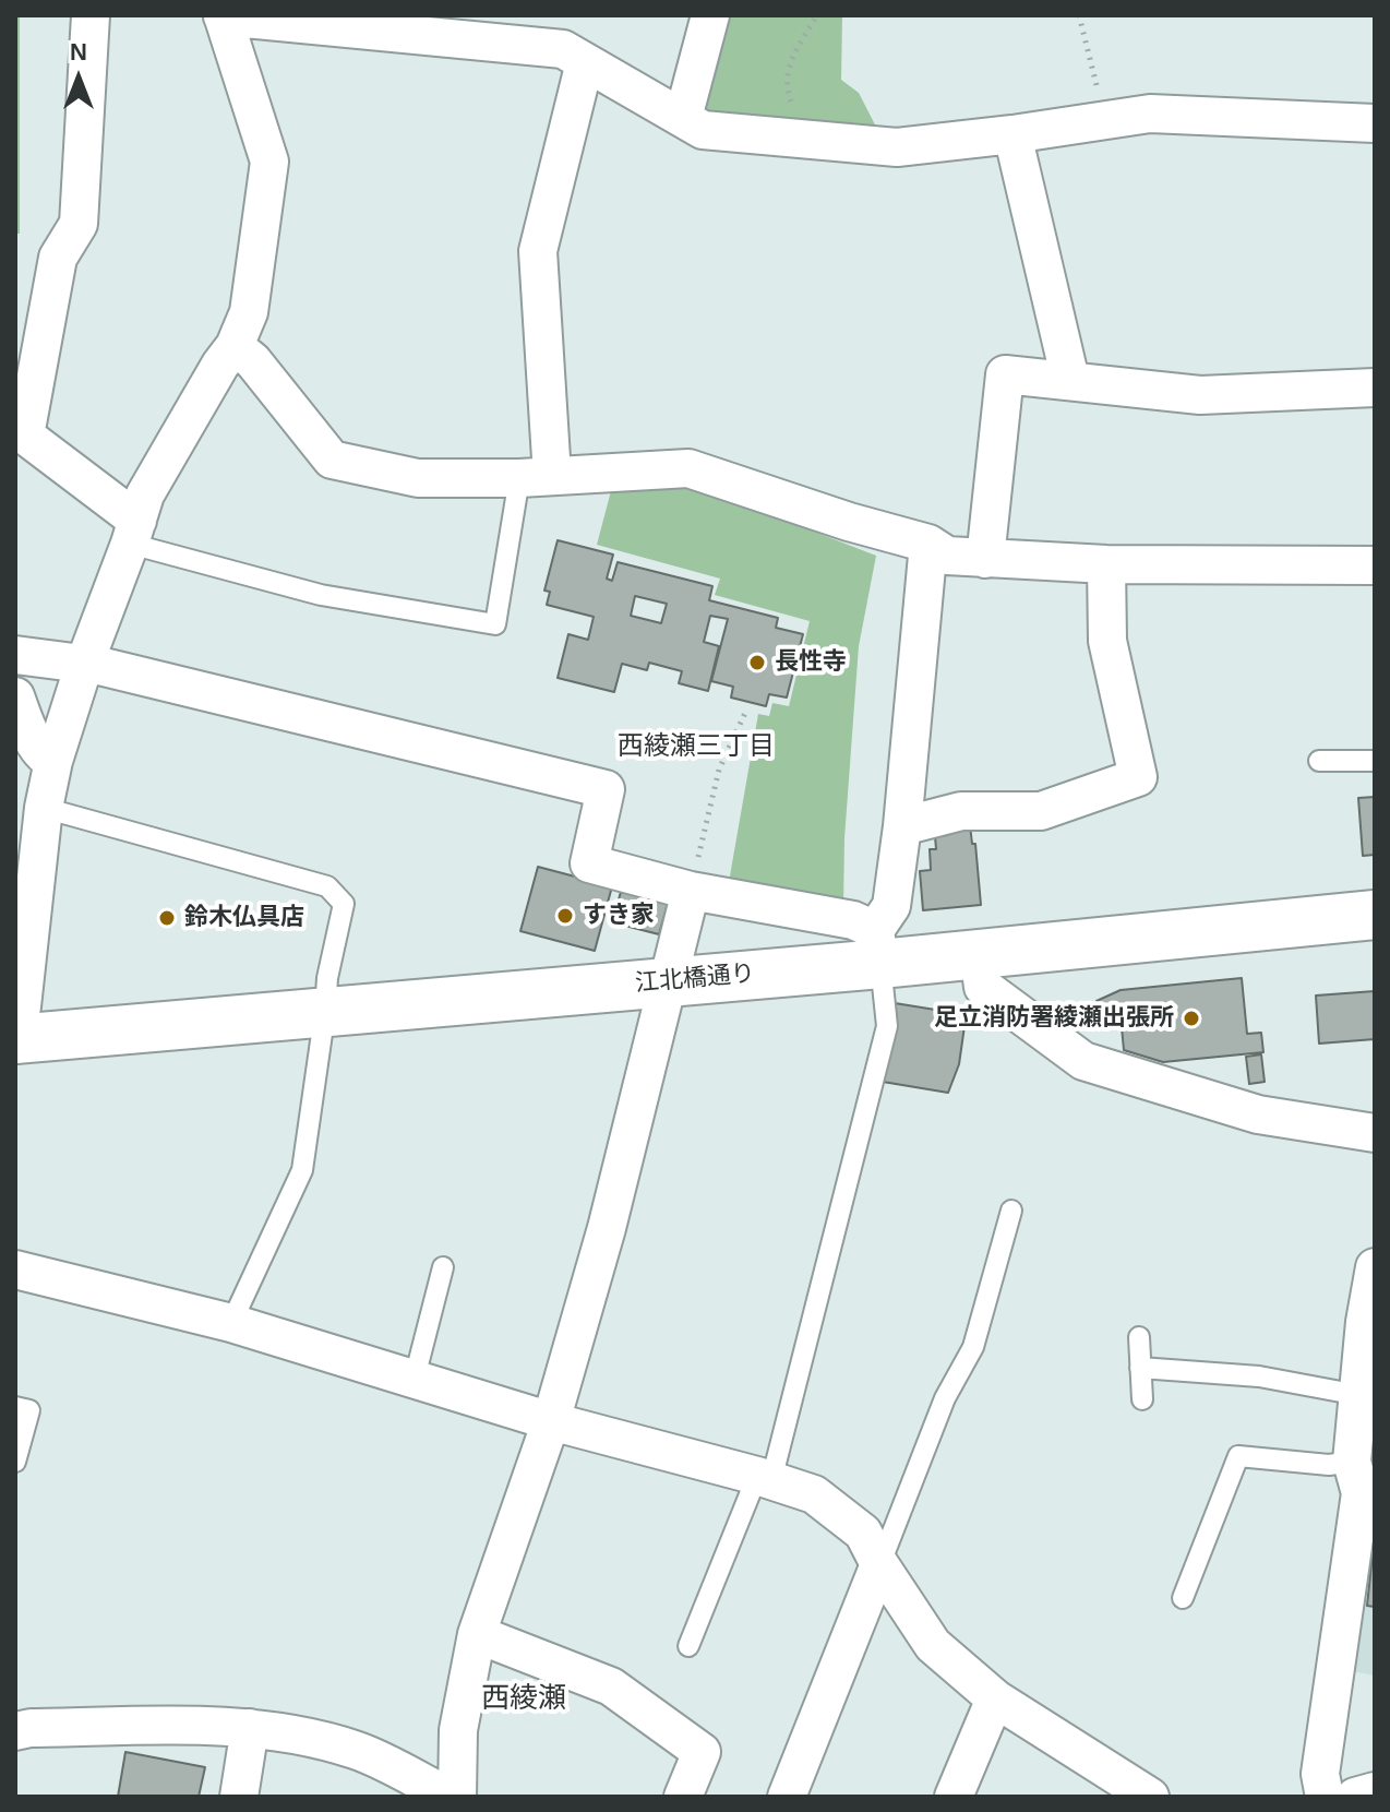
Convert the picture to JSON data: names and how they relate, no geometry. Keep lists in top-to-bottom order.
{
  "streets": {
    "main road": ["江北橋通り"]
  },
  "districts": ["西綾瀬三丁目", "西綾瀬"],
  "places": [
    "長性寺",
    "すき家",
    "鈴木仏具店",
    "足立消防署綾瀬出張所"
  ],
  "north": "top"
}
